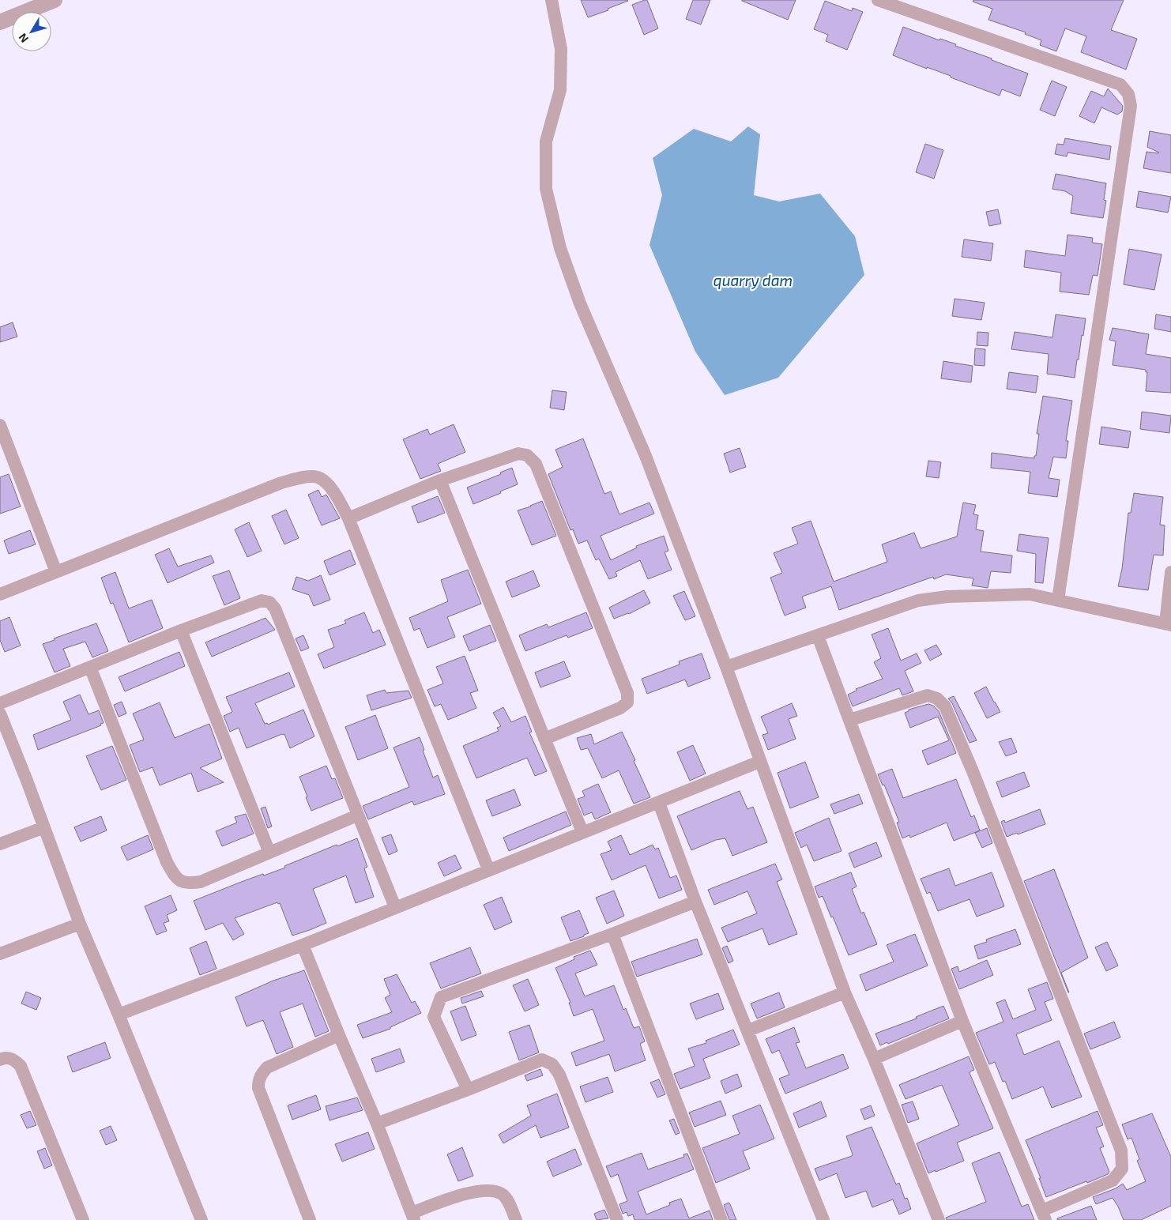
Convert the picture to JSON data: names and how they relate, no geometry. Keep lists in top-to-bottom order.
{
  "water": ["quarry dam"],
  "north": "bottom left"
}
